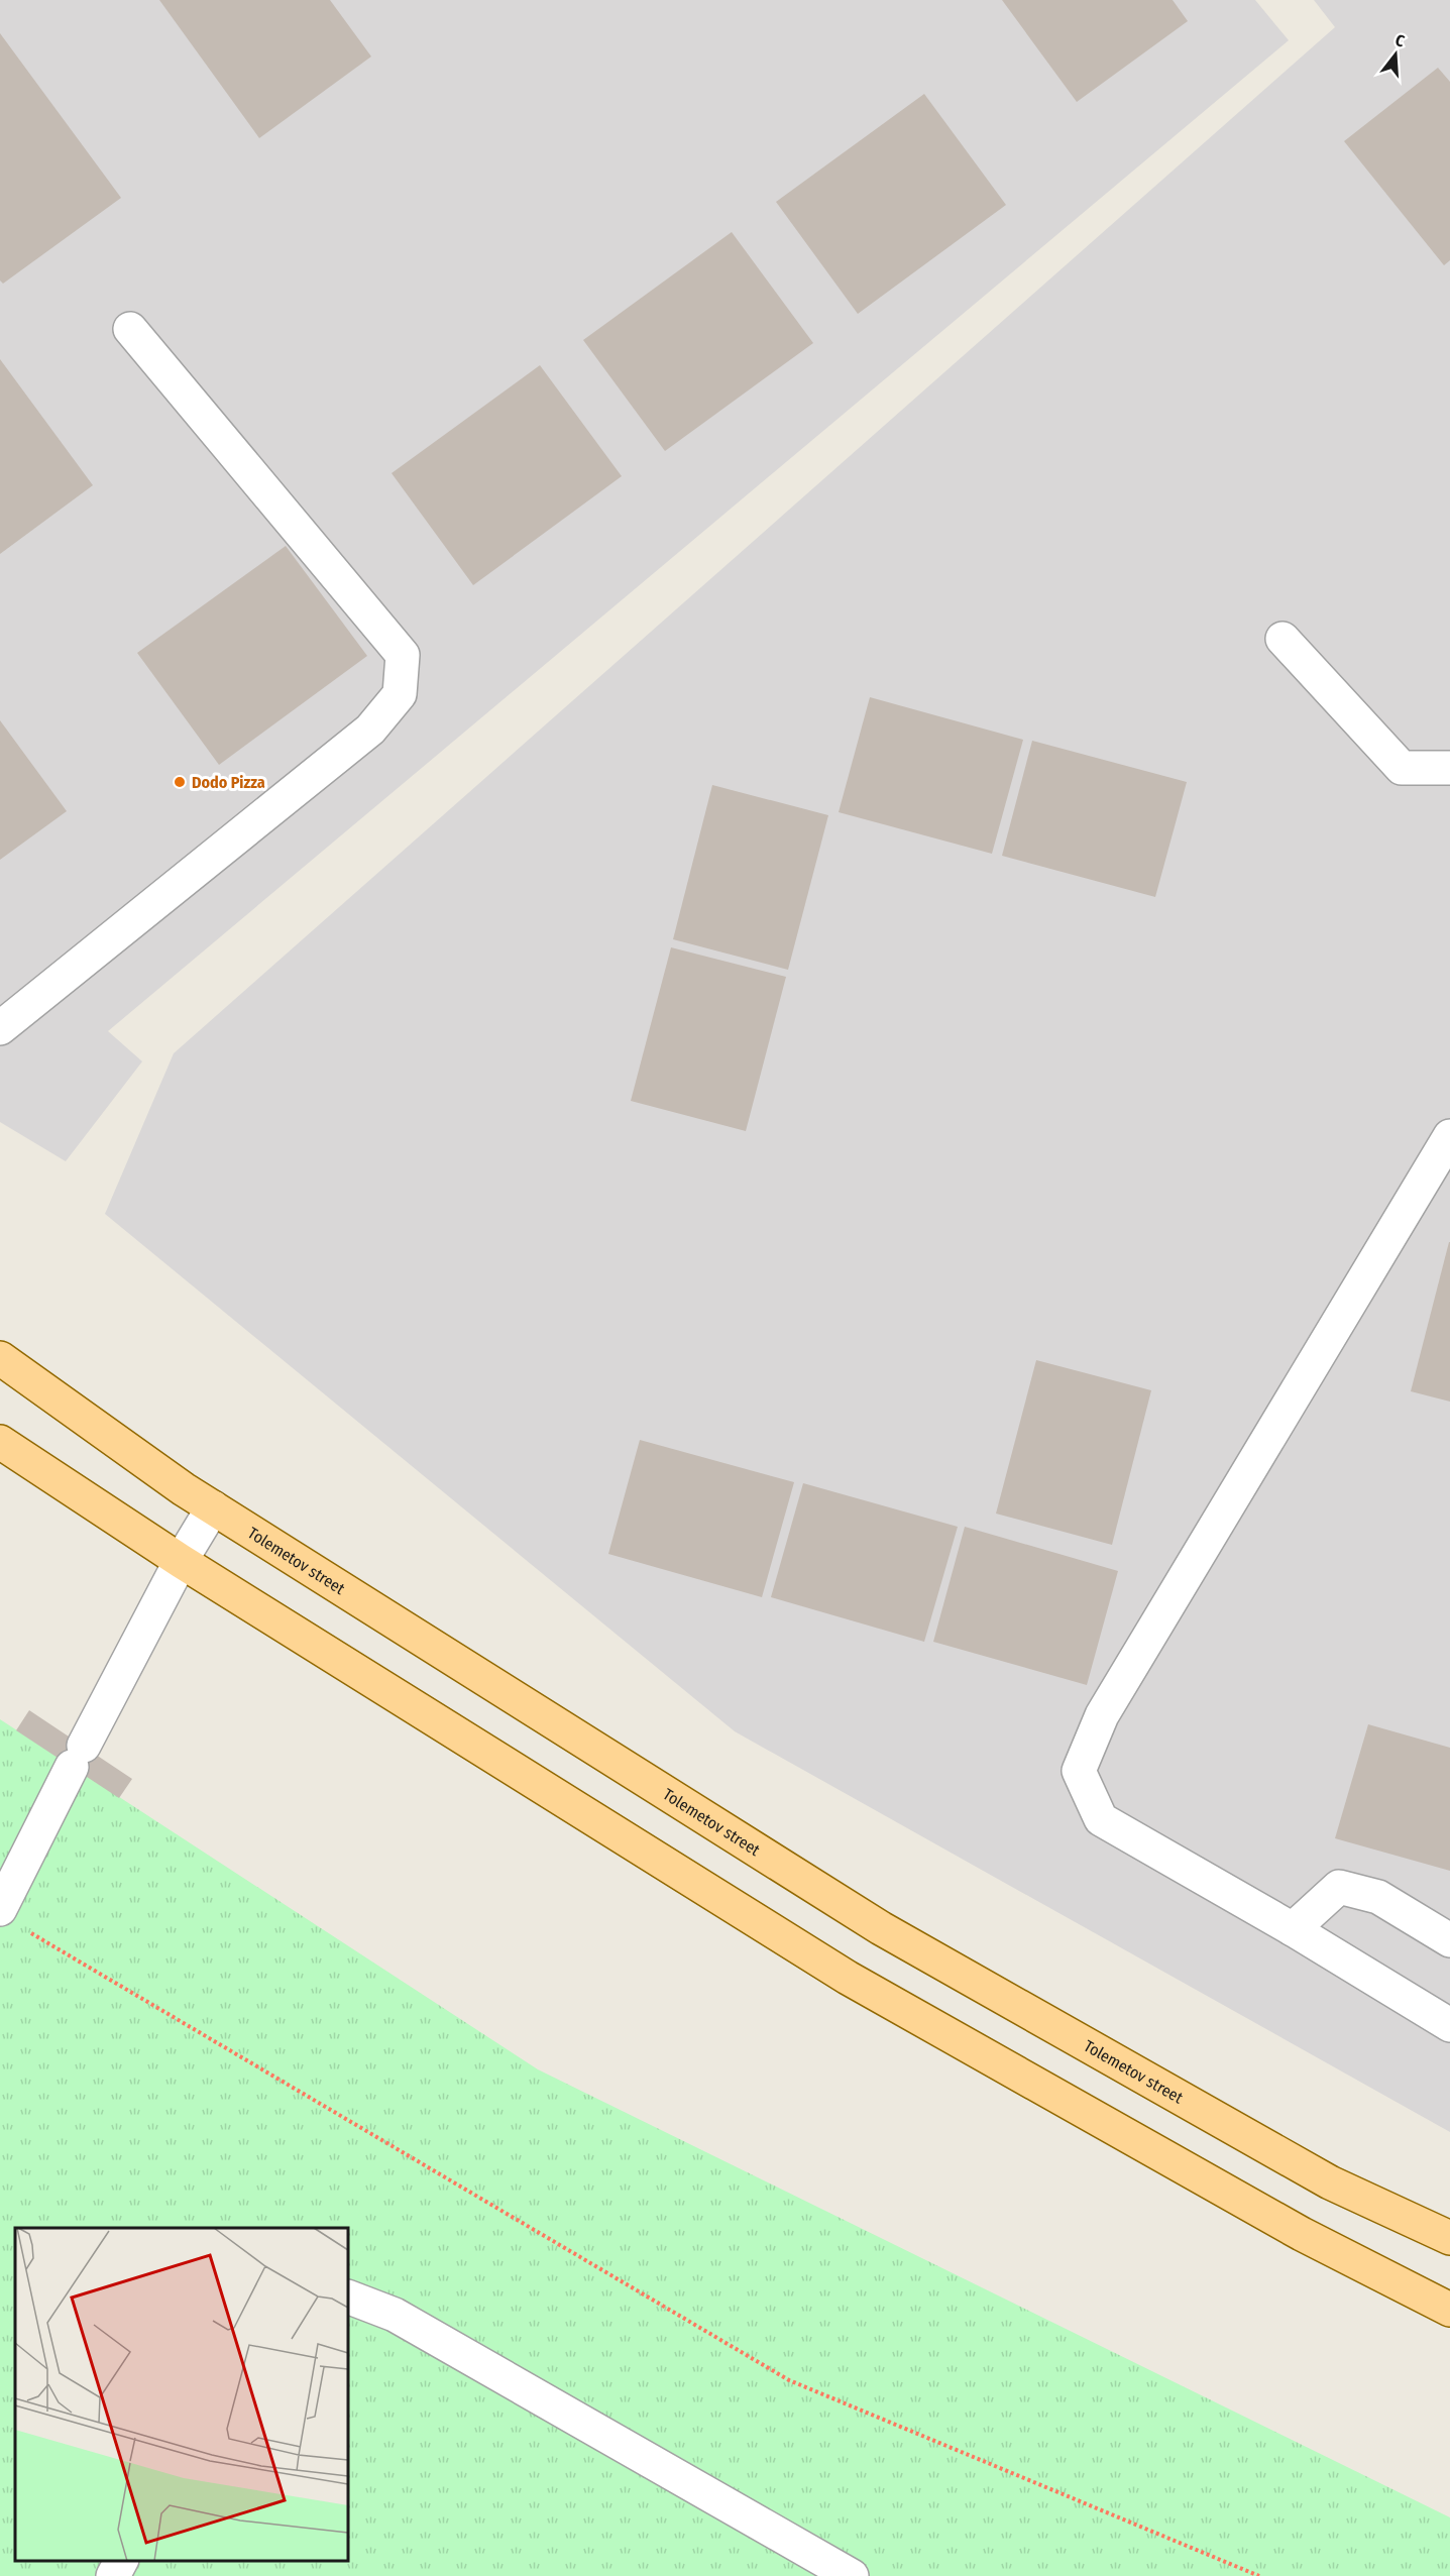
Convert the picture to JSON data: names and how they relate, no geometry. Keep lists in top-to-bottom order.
{
  "streets": {
    "main road": ["Tolemetov street"]
  },
  "places": ["Dodo Pizza"],
  "north": "top"
}
